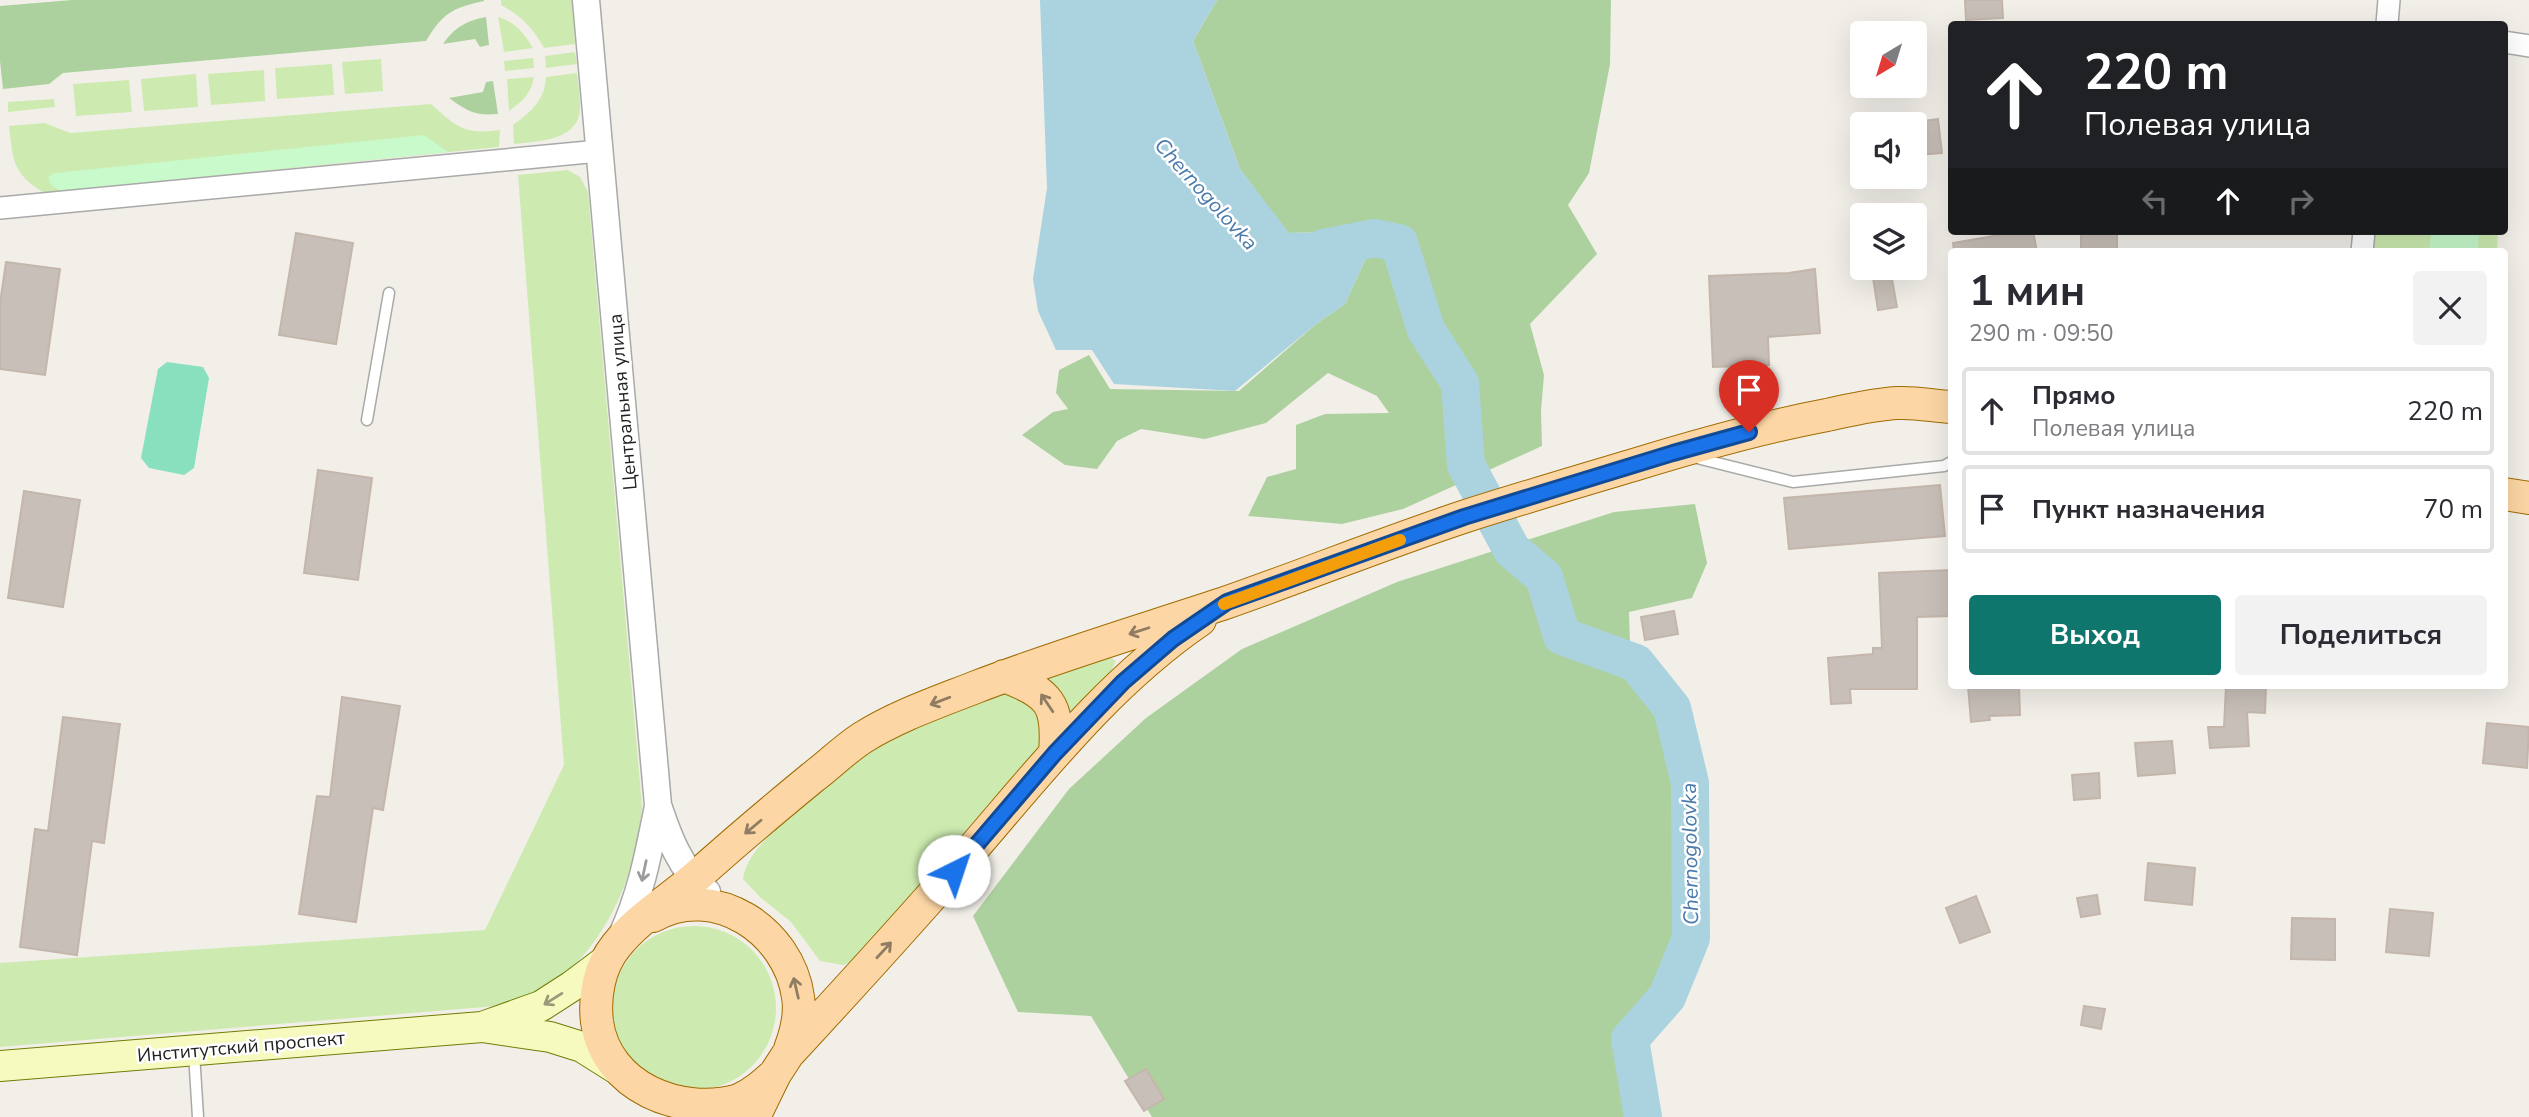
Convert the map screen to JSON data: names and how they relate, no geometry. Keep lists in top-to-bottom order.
{
  "streets": {
    "main road": ["Институтский проспект"],
    "street": ["Центральная улица"]
  },
  "water": ["Chernogolovka"],
  "north": "bottom left",
  "page": {
    "turn": ["220 m", "Полевая улица"],
    "heading": ["1 мин", "290 m · 09:50"],
    "list": [
      {
        "name": "Прямо",
        "note": "Полевая улица",
        "value": "220 m"
      },
      {
        "name": "Пункт назначения",
        "value": "70 m"
      }
    ],
    "buttons": ["Выход", "Поделиться"]
  }
}
